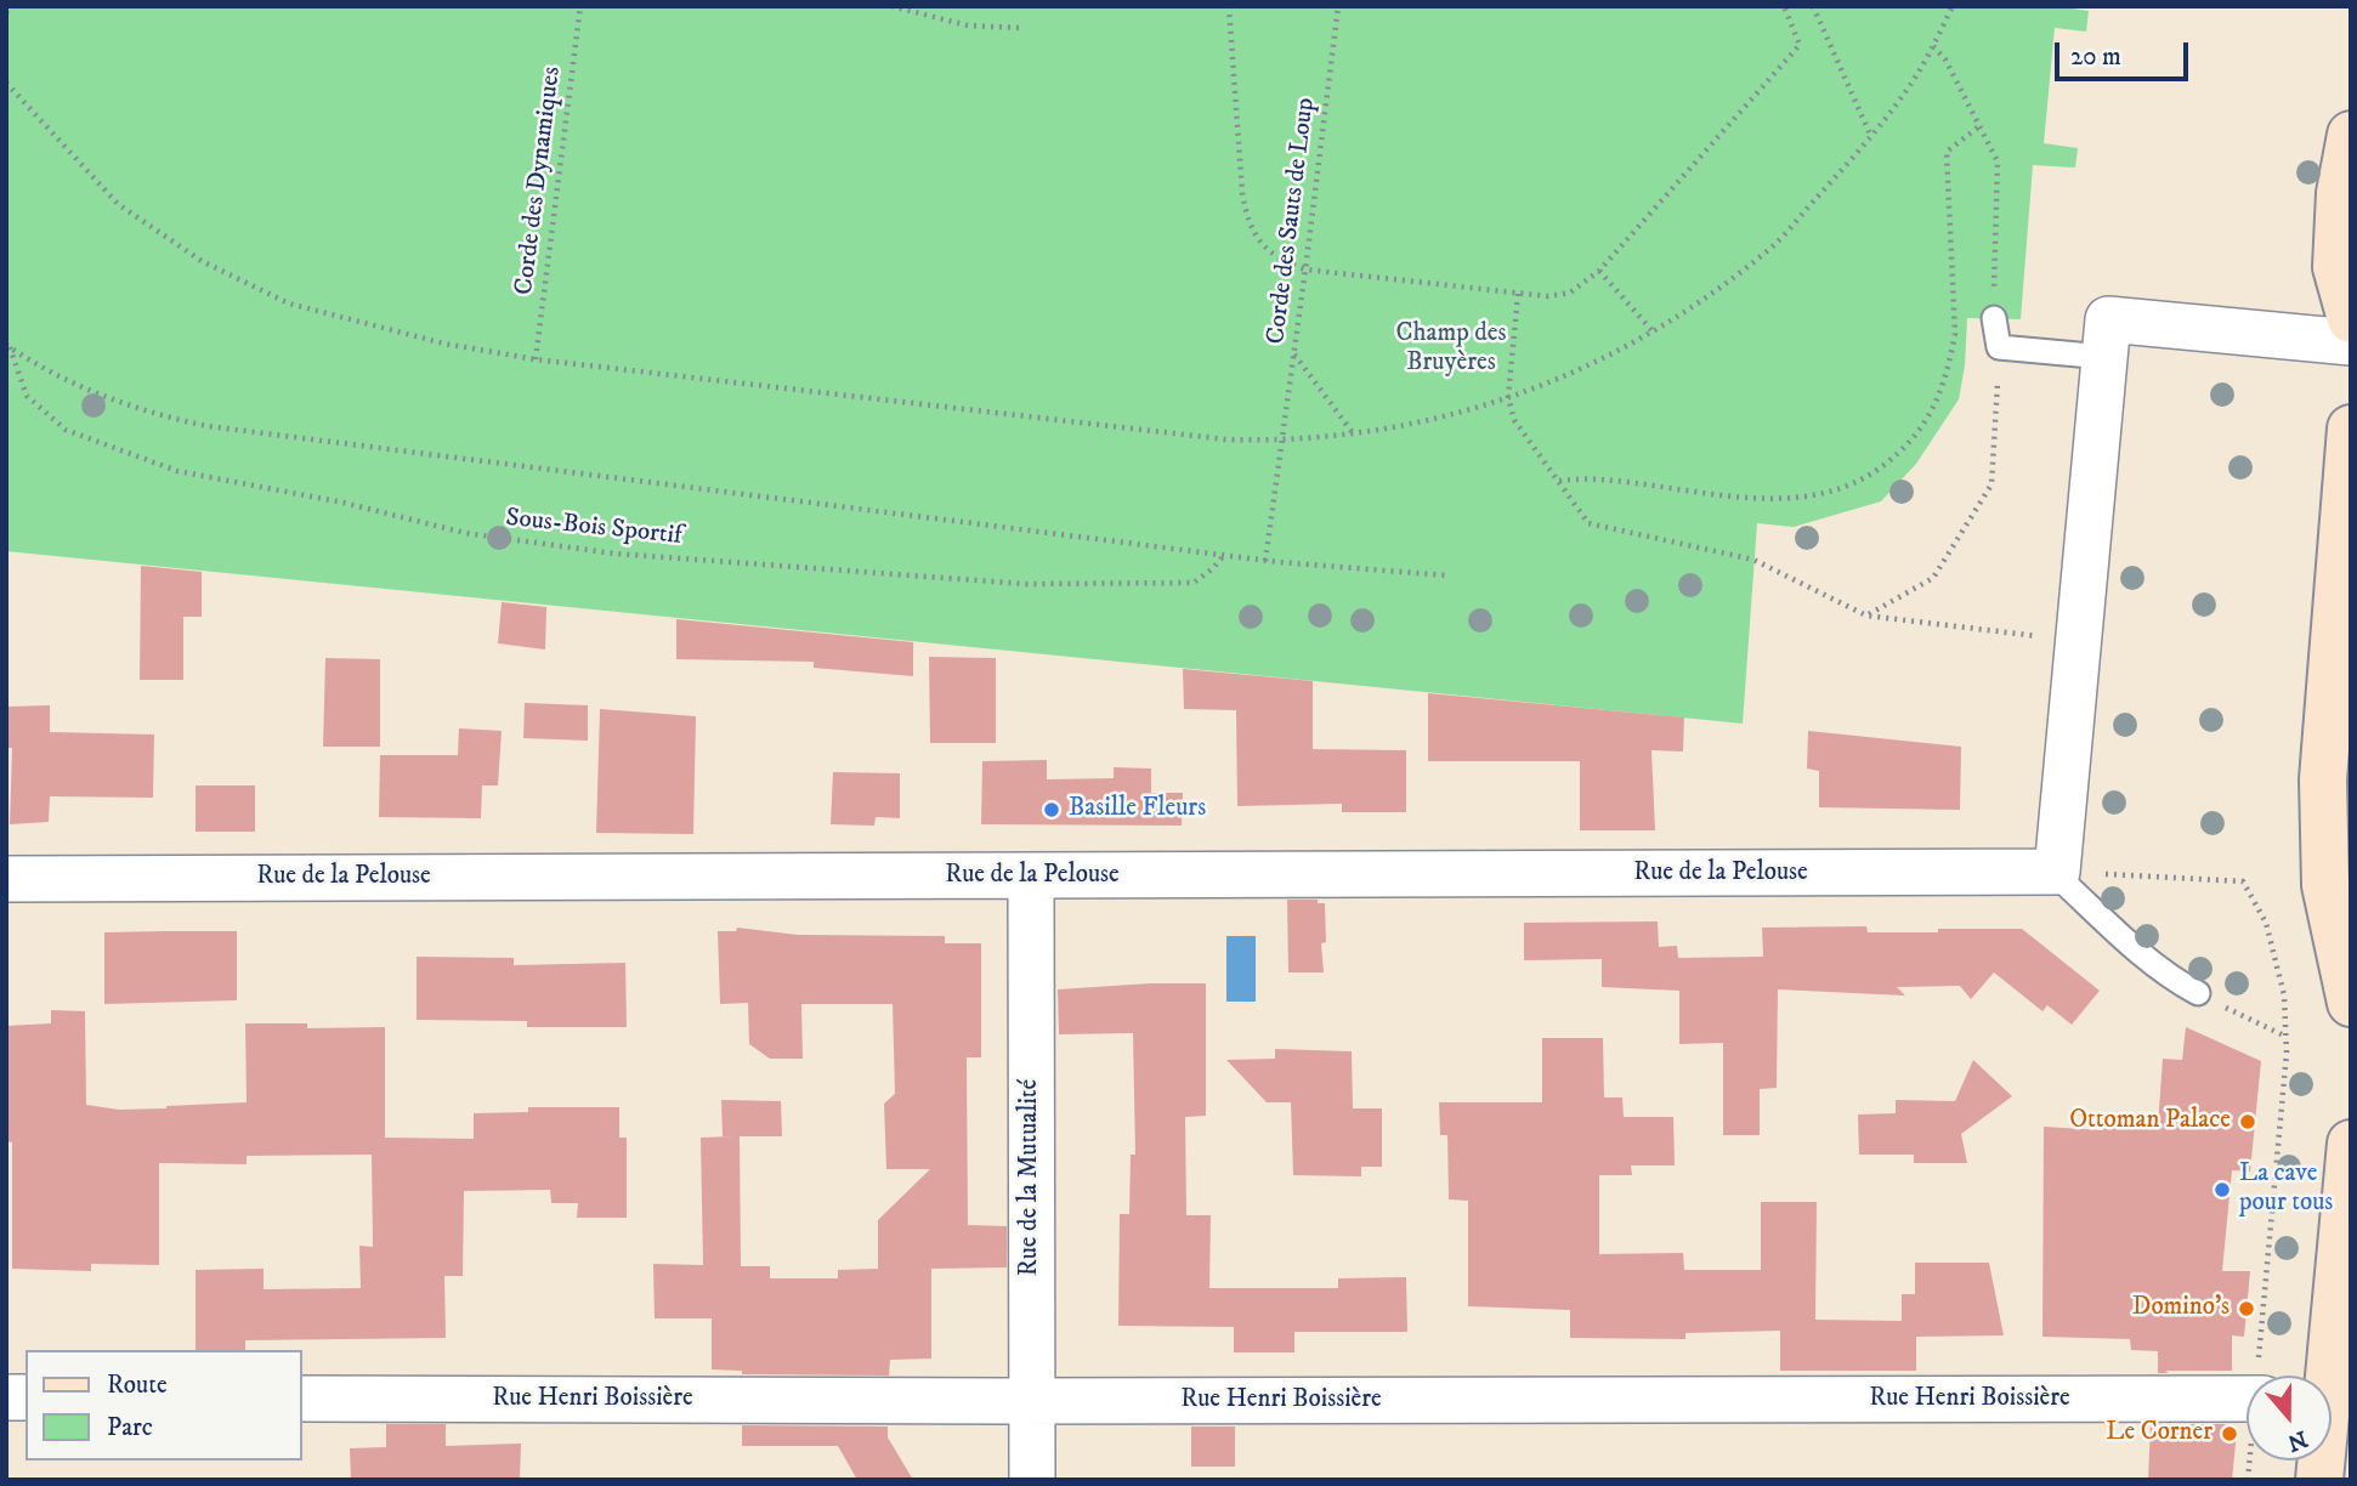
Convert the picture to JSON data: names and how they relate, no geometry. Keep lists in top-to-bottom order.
{
  "streets": {
    "street": ["Rue de la Pelouse", "Rue de la Mutualité", "Rue Henri Boissière"],
    "path": ["Corde des Dynamiques", "Corde des Sauts de Loup", "Sous-Bois Sportif"]
  },
  "crossings": [
    ["Rue de la Pelouse", "Rue de la Mutualité"],
    ["Rue de la Mutualité", "Rue Henri Boissière"]
  ],
  "parks": ["Champ des Bruyères"],
  "places": [
    "Basille Fleurs",
    "Ottoman Palace",
    "La cave pour tous",
    "Domino's",
    "Le Corner"
  ],
  "legend": ["Route", "Parc"],
  "scale_bar": "20 m",
  "north": "bottom"
}
